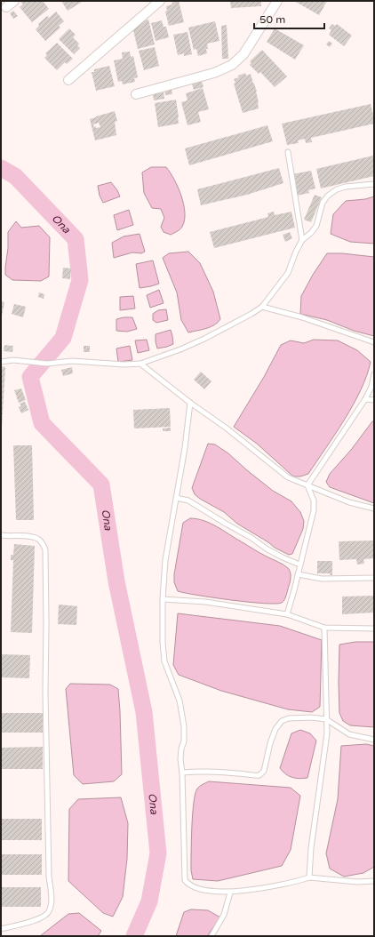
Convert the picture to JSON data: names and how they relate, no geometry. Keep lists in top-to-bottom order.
{
  "water": ["Ona"],
  "scale_bar": "50 m"
}
